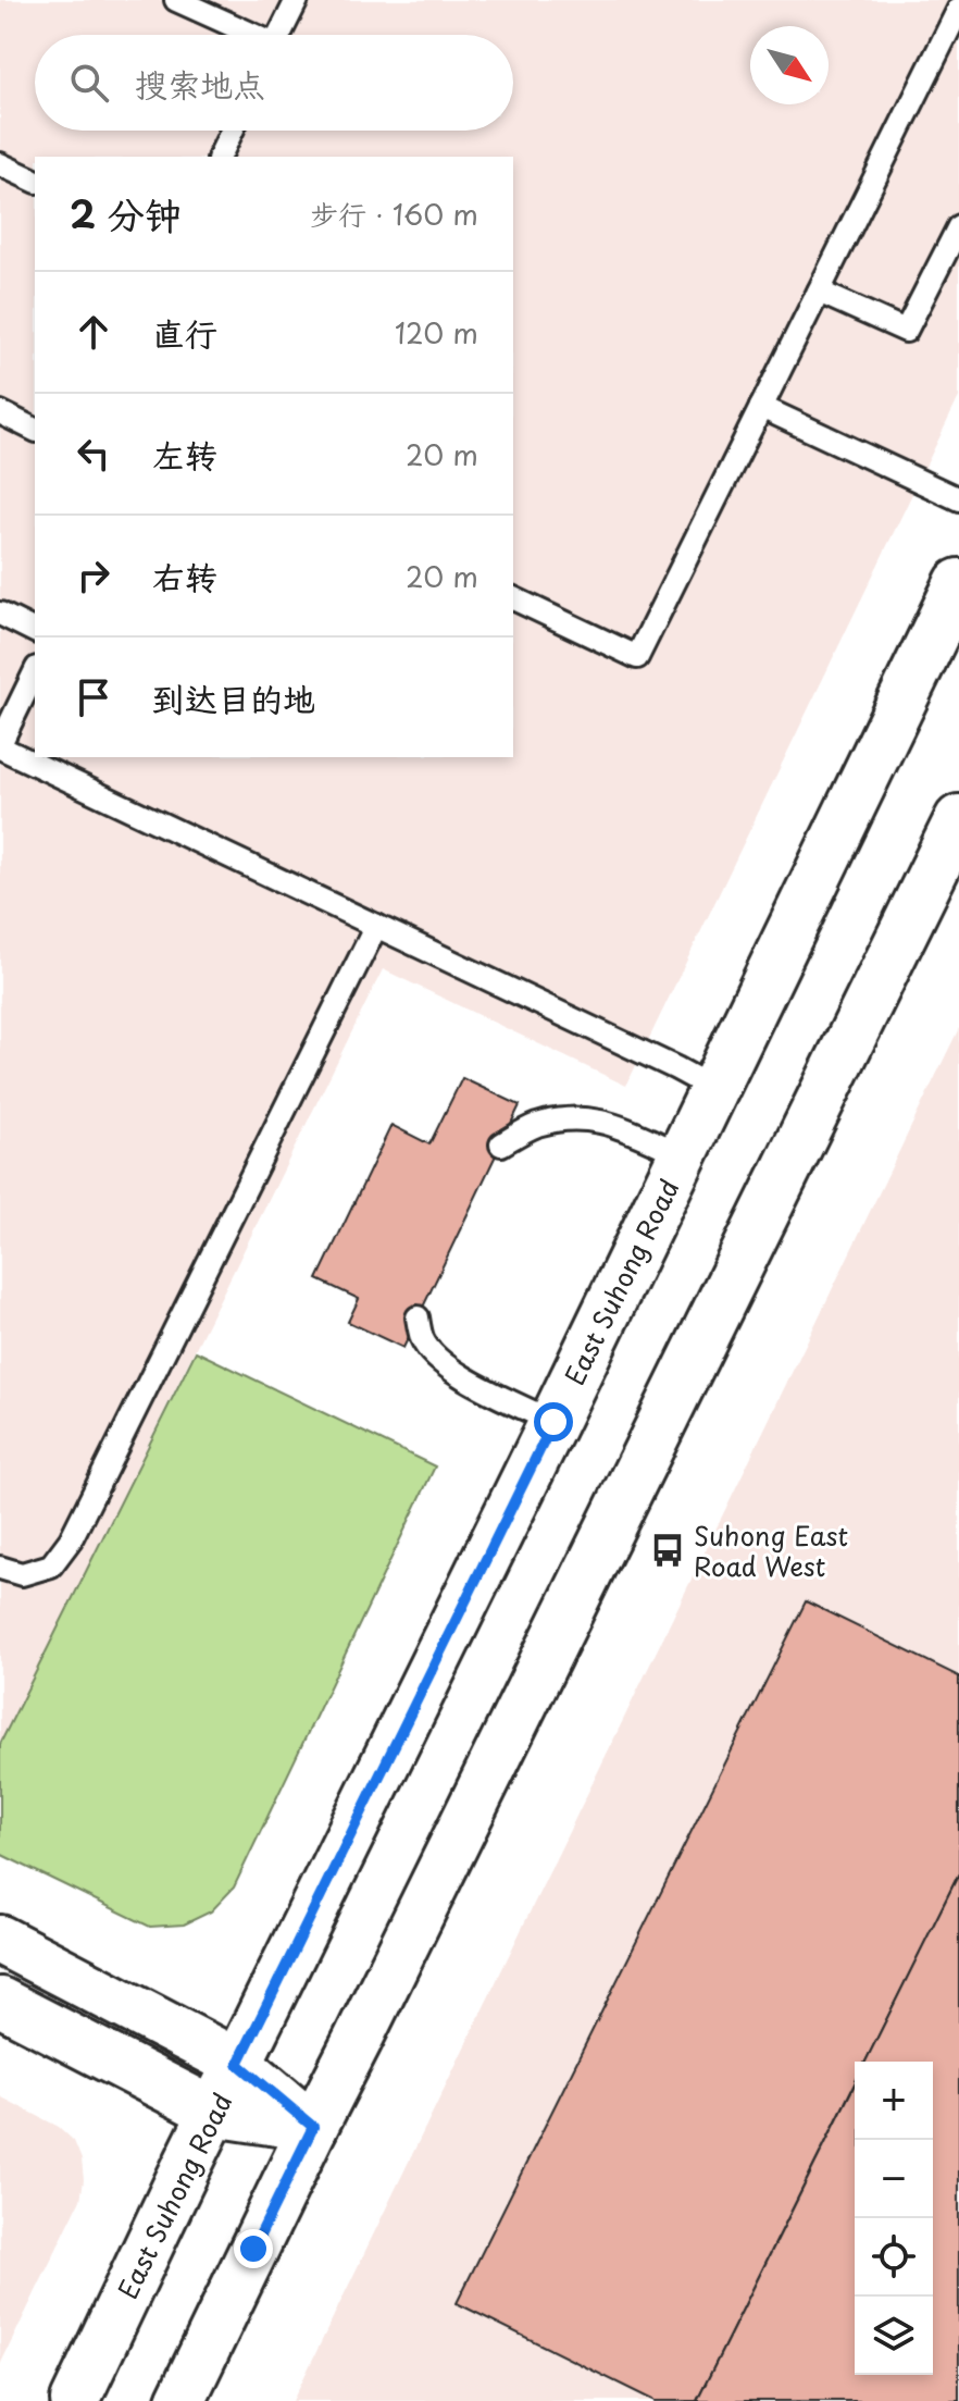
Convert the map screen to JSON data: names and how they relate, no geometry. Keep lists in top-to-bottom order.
{
  "streets": {
    "main road": ["East Suhong Road"]
  },
  "places": {
    "bus stop": ["Suhong East Road West"]
  },
  "north": "bottom right",
  "page": {
    "search": "搜索地点",
    "heading": ["2 分钟", "步行 · 160 m"],
    "list": [
      ["直行", "120 m"],
      ["左转", "20 m"],
      ["右转", "20 m"],
      "到达目的地"
    ],
    "map_buttons": ["+", "−"]
  }
}
